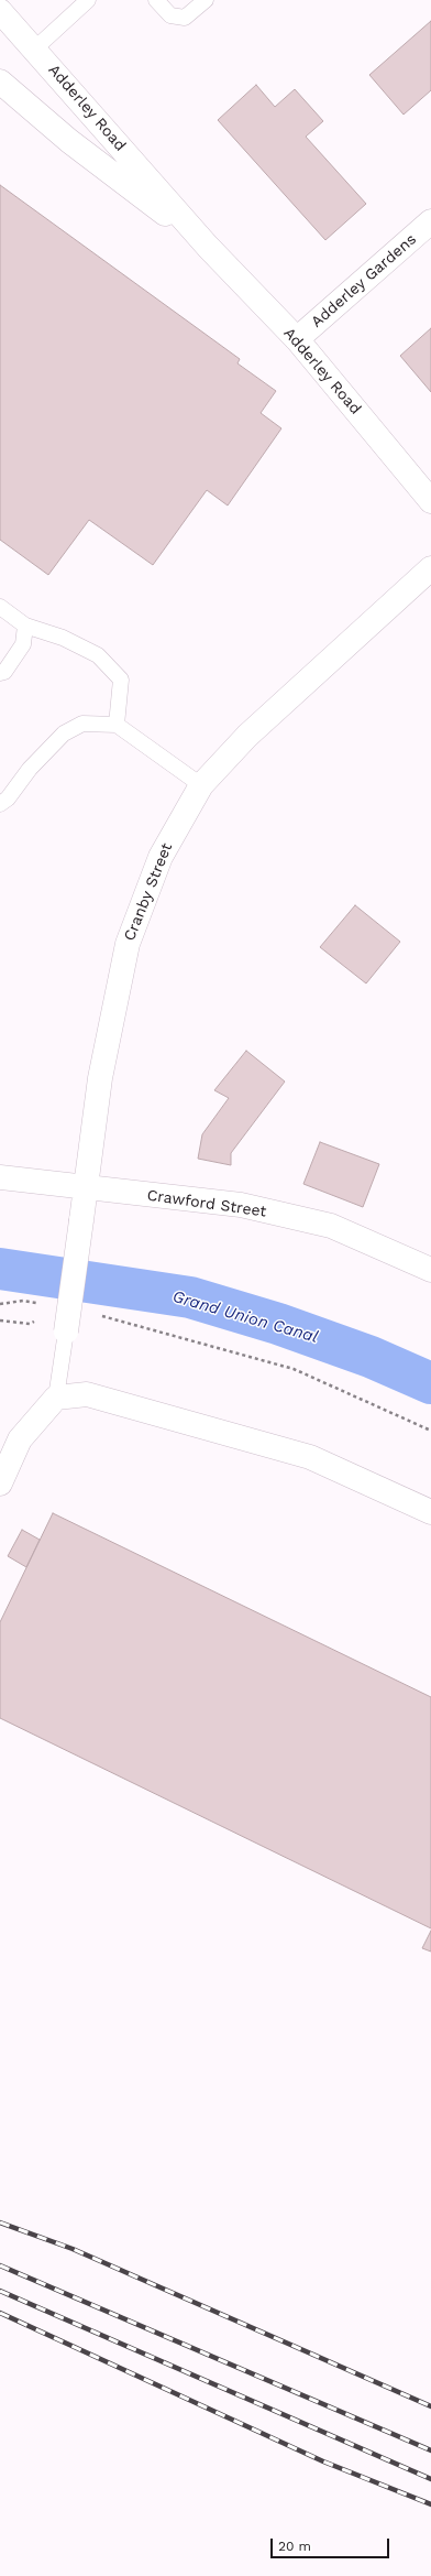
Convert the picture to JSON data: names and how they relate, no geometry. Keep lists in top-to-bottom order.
{
  "streets": {
    "street": [
      "Adderley Road",
      "Adderley Gardens",
      "Cranby Street",
      "Crawford Street"
    ]
  },
  "crossings": [
    ["Adderley Road", "Adderley Gardens"],
    ["Cranby Street", "Crawford Street"]
  ],
  "water": ["Grand Union Canal"],
  "scale_bar": "20 m"
}
